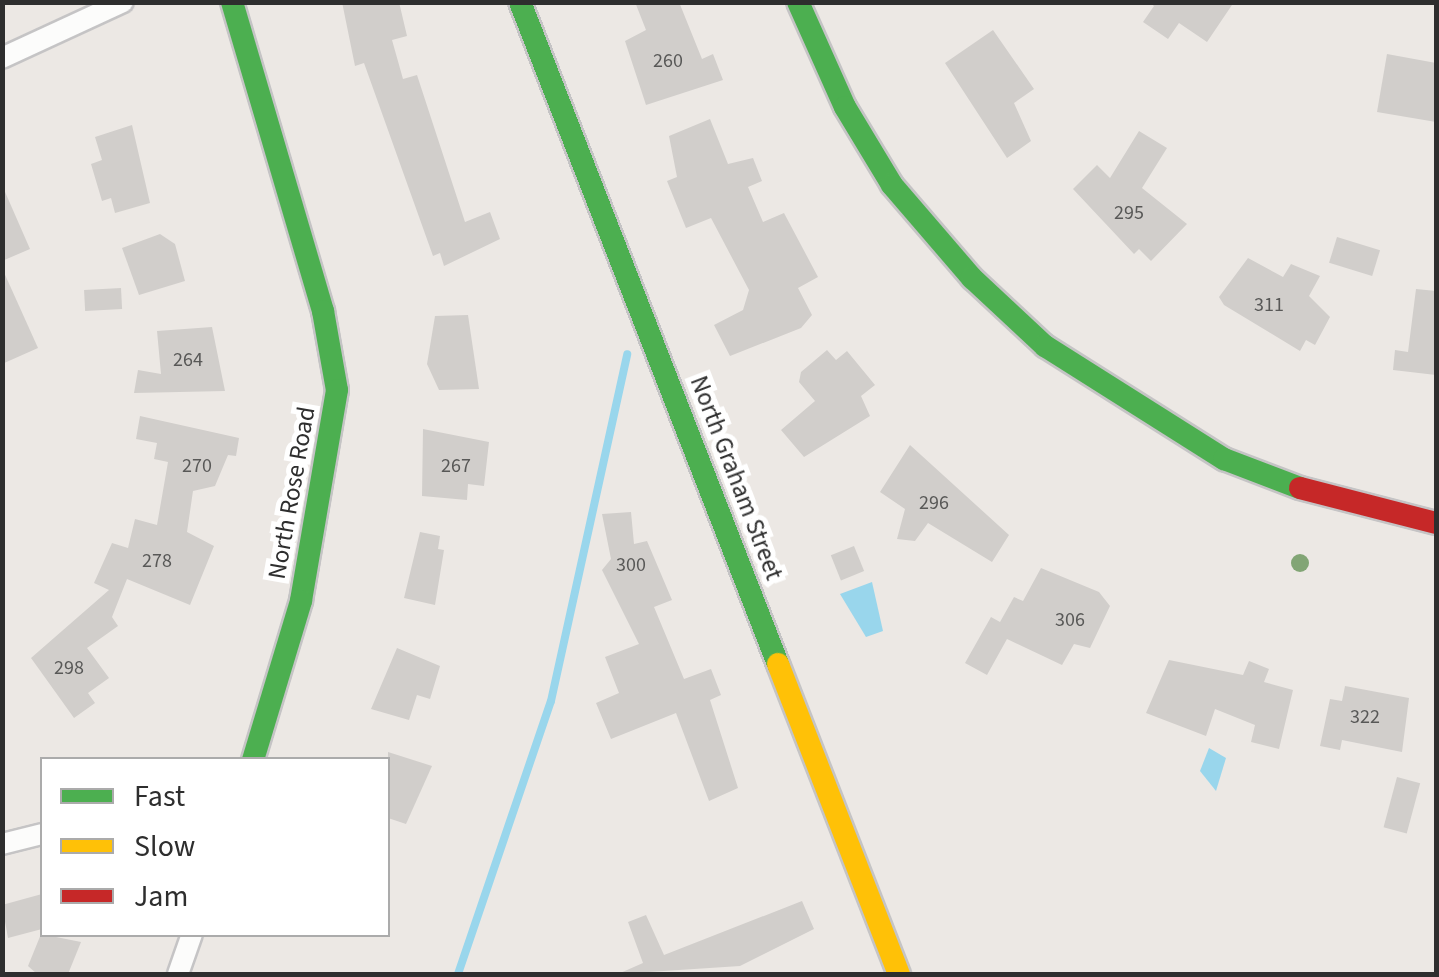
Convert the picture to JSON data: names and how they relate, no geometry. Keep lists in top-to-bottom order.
{
  "streets": {
    "street": ["North Graham Street", "North Rose Road"]
  },
  "house_numbers": [
    "260",
    "295",
    "311",
    "264",
    "270",
    "267",
    "296",
    "278",
    "300",
    "306",
    "298",
    "322"
  ],
  "legend": ["Fast", "Slow", "Jam"]
}
